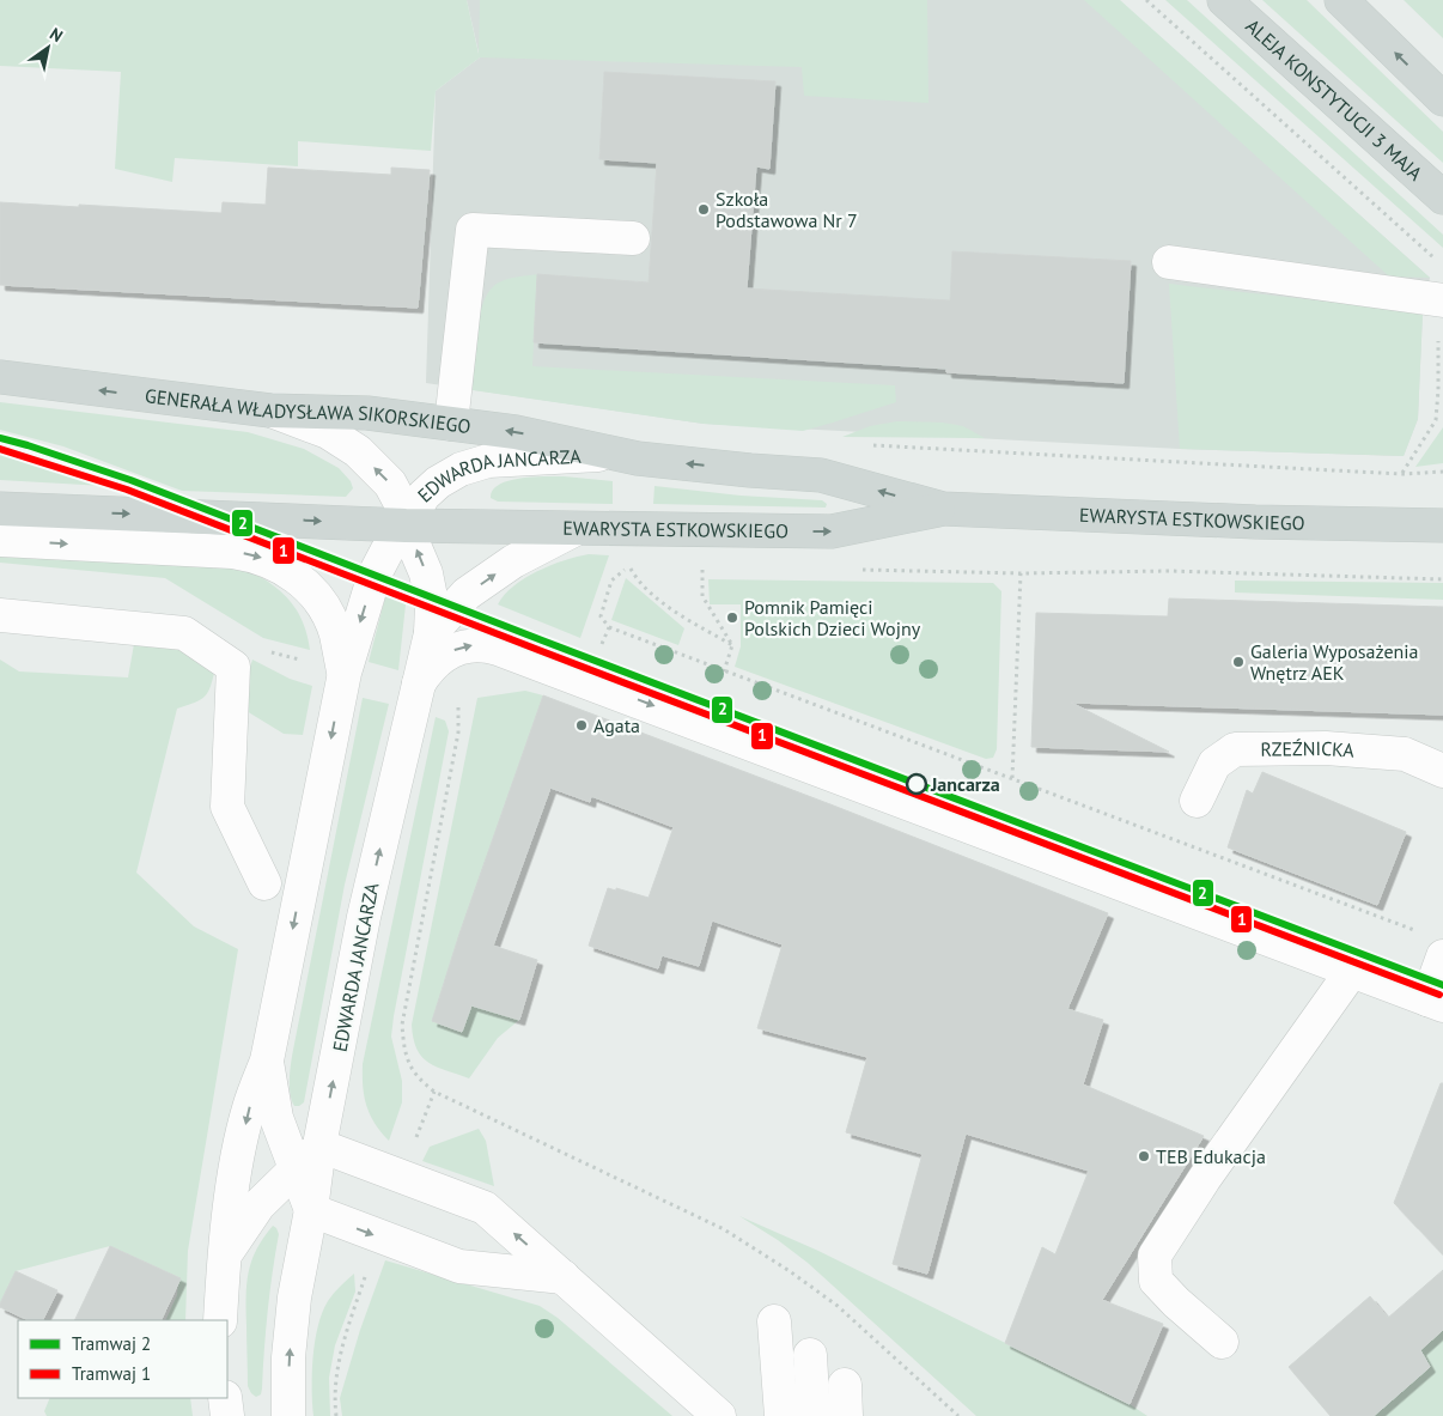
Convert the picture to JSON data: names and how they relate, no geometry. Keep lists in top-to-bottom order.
{
  "streets": {
    "main road": ["ALEJA KONSTYTUCJI 3 MAJA", "GENERAŁA WŁADYSŁAWA SIKORSKIEGO", "EWARYSTA ESTKOWSKIEGO"],
    "street": ["EDWARDA JANCARZA", "RZEŹNICKA"]
  },
  "crossings": [
    ["GENERAŁA WŁADYSŁAWA SIKORSKIEGO", "EDWARDA JANCARZA"],
    ["GENERAŁA WŁADYSŁAWA SIKORSKIEGO", "EWARYSTA ESTKOWSKIEGO"],
    ["EDWARDA JANCARZA", "EWARYSTA ESTKOWSKIEGO"]
  ],
  "places": [
    "Szkoła Podstawowa Nr 7",
    "Pomnik Pamięci Polskich Dzieci Wojny",
    "Galeria Wyposażenia Wnętrz AEK",
    "Agata",
    "Jancarza",
    "TEB Edukacja"
  ],
  "lines": ["tram line 2", "tram line 1"],
  "legend": ["Tramwaj 2", "Tramwaj 1"],
  "north": "top right"
}
